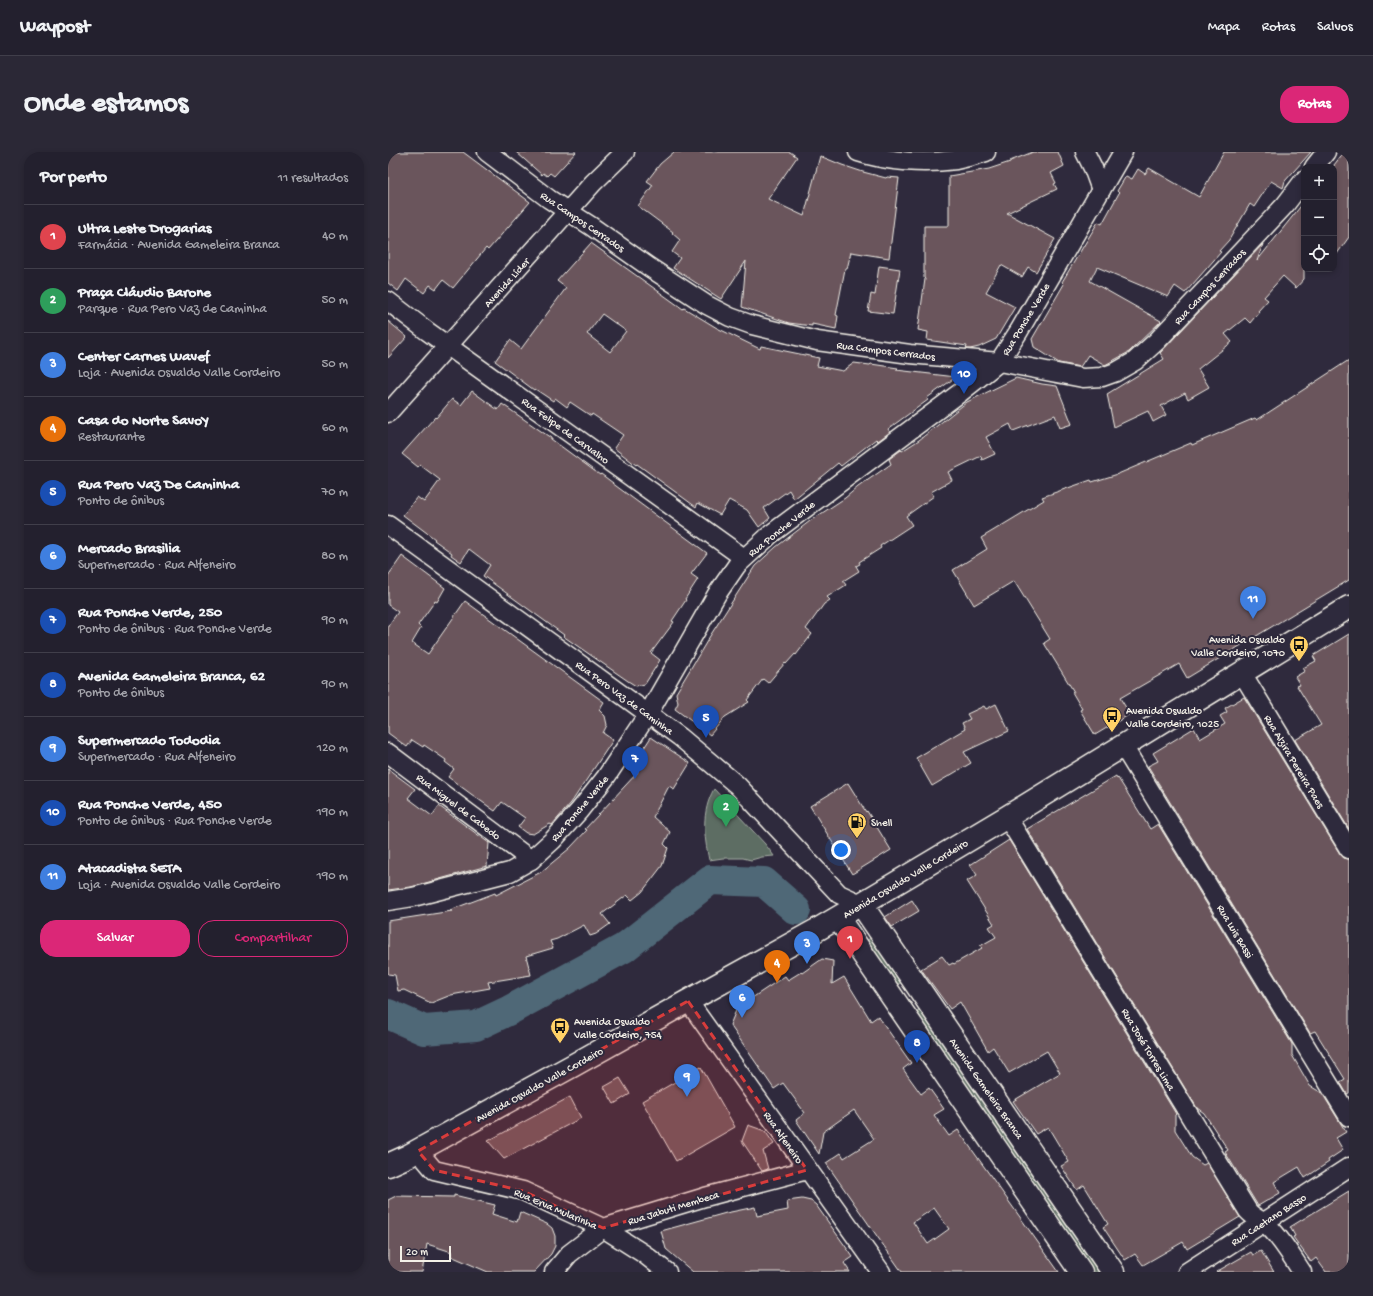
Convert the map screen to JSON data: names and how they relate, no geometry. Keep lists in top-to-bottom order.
{
  "streets": {
    "main road": ["Avenida Osvaldo Valle Cordeiro", "Avenida Gameleira Branca"],
    "street": [
      "Rua Campos Cerrados",
      "Avenida Líder",
      "Rua Ponche Verde",
      "Rua Felipe de Carvalho",
      "Rua Pero Vaz de Caminha",
      "Rua Alzira Pereira Paes",
      "Rua Miguel de Cabedo",
      "Rua Luis Bassi",
      "Rua José Torres Lima",
      "Rua Alfeneiro",
      "Rua Jabuti Membeca",
      "Rua Erva Mularinha",
      "Rua Caetano Basso"
    ]
  },
  "crossings": [
    ["Rua Campos Cerrados", "Avenida Líder"],
    ["Rua Campos Cerrados", "Rua Ponche Verde"],
    ["Avenida Líder", "Rua Felipe de Carvalho"],
    ["Rua Ponche Verde", "Rua Felipe de Carvalho"],
    ["Rua Ponche Verde", "Rua Pero Vaz de Caminha"],
    ["Rua Ponche Verde", "Rua Miguel de Cabedo"],
    ["Rua Pero Vaz de Caminha", "Avenida Osvaldo Valle Cordeiro"],
    ["Rua Pero Vaz de Caminha", "Avenida Gameleira Branca"],
    ["Rua Alzira Pereira Paes", "Avenida Osvaldo Valle Cordeiro"],
    ["Avenida Osvaldo Valle Cordeiro", "Rua Luis Bassi"],
    ["Avenida Osvaldo Valle Cordeiro", "Rua José Torres Lima"],
    ["Avenida Osvaldo Valle Cordeiro", "Avenida Gameleira Branca"],
    ["Avenida Osvaldo Valle Cordeiro", "Rua Alfeneiro"],
    ["Avenida Osvaldo Valle Cordeiro", "Rua Erva Mularinha"],
    ["Rua José Torres Lima", "Rua Caetano Basso"],
    ["Rua Alfeneiro", "Rua Jabuti Membeca"],
    ["Rua Jabuti Membeca", "Rua Erva Mularinha"]
  ],
  "places": {
    "bus stop": ["Avenida Osvaldo Valle Cordeiro, 1070", "Avenida Osvaldo Valle Cordeiro, 1025", "Avenida Osvaldo Valle Cordeiro, 754"],
    "fuel station": ["Shell"]
  },
  "scale_bar": "20 m",
  "page": {
    "header": "Waypost",
    "nav": ["Mapa", "Rotas", "Salvos"],
    "buttons": [
      "Rotas",
      ["Salvar", "Compartilhar"]
    ],
    "title": "Onde estamos",
    "heading": ["Por perto", "11 resultados"],
    "map_buttons": ["+", "−"],
    "list": [
      {
        "mark": "1",
        "name": "Ultra Leste Drogarias",
        "note": "Farmácia · Avenida Gameleira Branca",
        "value": "40 m"
      },
      {
        "mark": "2",
        "name": "Praça Cláudio Barone",
        "note": "Parque · Rua Pero Vaz de Caminha",
        "value": "50 m"
      },
      {
        "mark": "3",
        "name": "Center Carnes Wavef",
        "note": "Loja · Avenida Osvaldo Valle Cordeiro",
        "value": "50 m"
      },
      {
        "mark": "4",
        "name": "Casa do Norte SavoY",
        "note": "Restaurante",
        "value": "60 m"
      },
      {
        "mark": "5",
        "name": "Rua Pero Vaz De Caminha",
        "note": "Ponto de ônibus",
        "value": "70 m"
      },
      {
        "mark": "6",
        "name": "Mercado Brasilia",
        "note": "Supermercado · Rua Alfeneiro",
        "value": "80 m"
      },
      {
        "mark": "7",
        "name": "Rua Ponche Verde, 250",
        "note": "Ponto de ônibus · Rua Ponche Verde",
        "value": "90 m"
      },
      {
        "mark": "8",
        "name": "Avenida Gameleira Branca, 62",
        "note": "Ponto de ônibus",
        "value": "90 m"
      },
      {
        "mark": "9",
        "name": "Supermercado Tododia",
        "note": "Supermercado · Rua Alfeneiro",
        "value": "120 m"
      },
      {
        "mark": "10",
        "name": "Rua Ponche Verde, 450",
        "note": "Ponto de ônibus · Rua Ponche Verde",
        "value": "190 m"
      },
      {
        "mark": "11",
        "name": "Atacadista SETA",
        "note": "Loja · Avenida Osvaldo Valle Cordeiro",
        "value": "190 m"
      }
    ],
    "pins": [
      "10",
      "11",
      "5",
      "7",
      "2",
      "1",
      "3",
      "4",
      "6",
      "8",
      "9"
    ],
    "scale": "20 m"
  }
}
